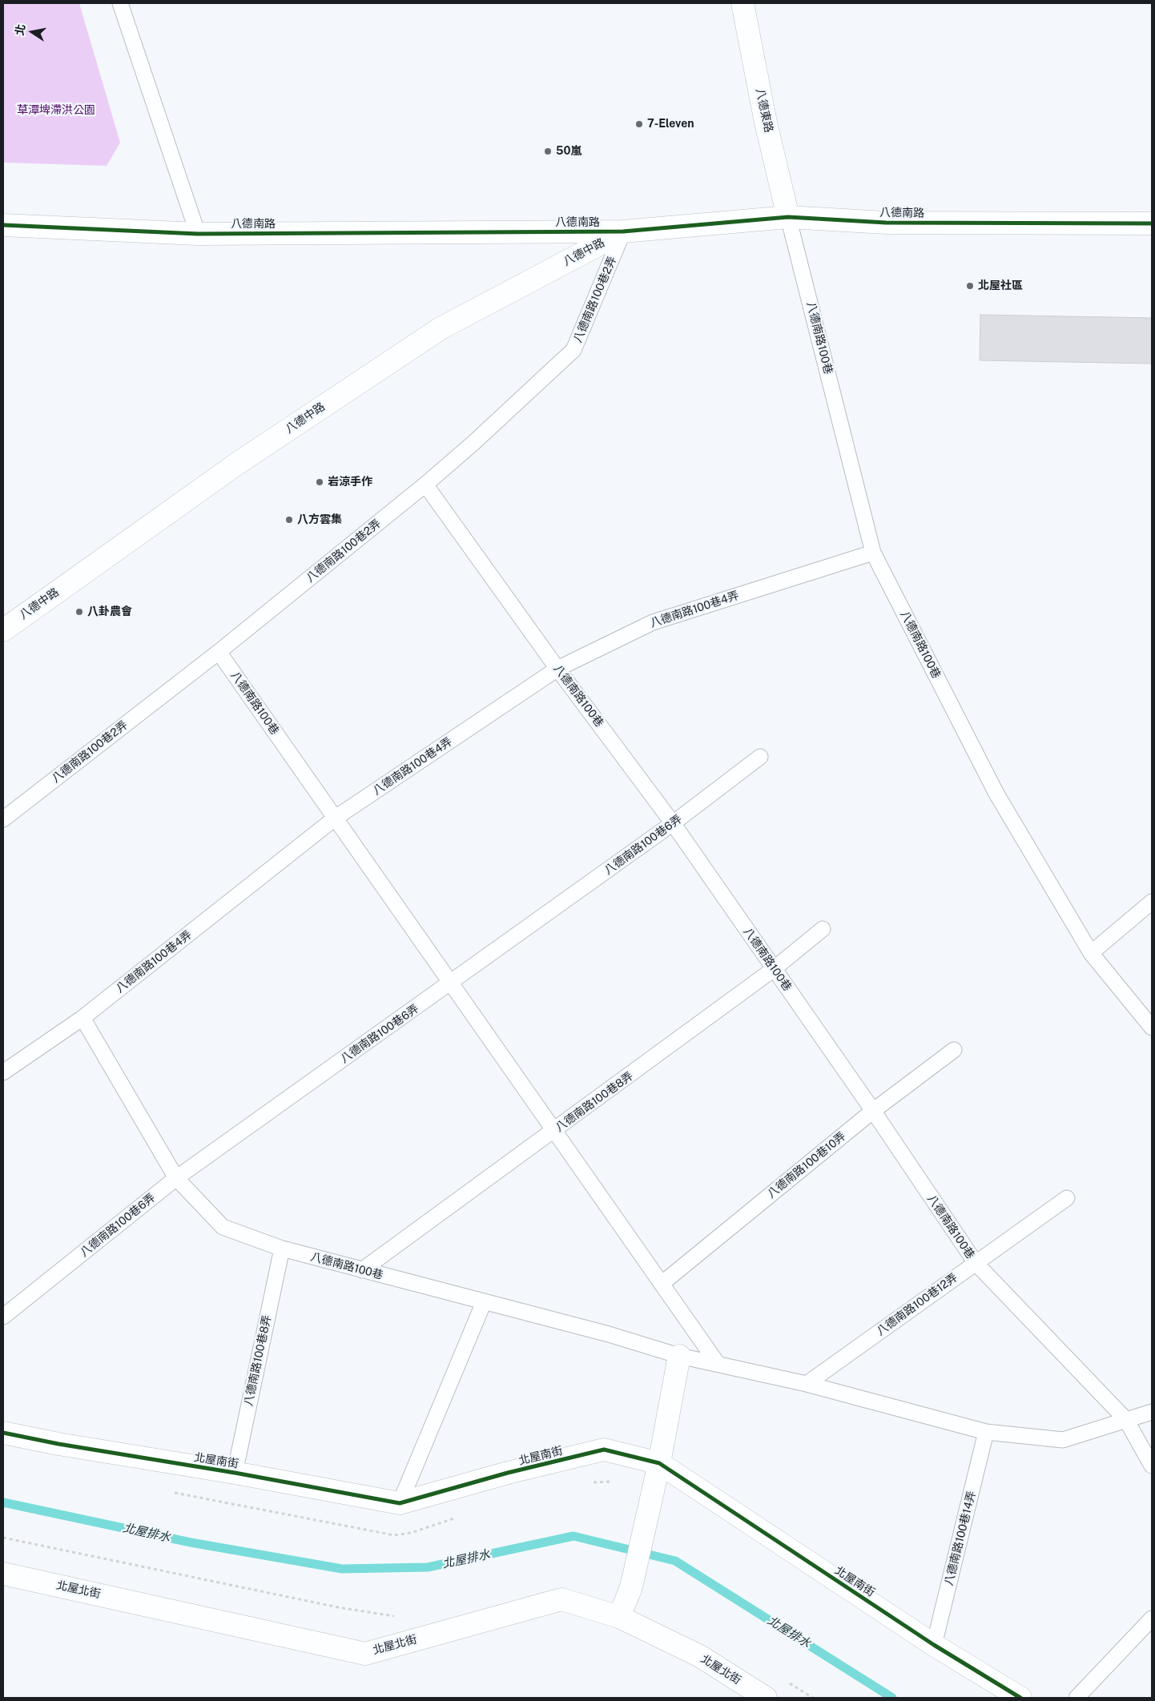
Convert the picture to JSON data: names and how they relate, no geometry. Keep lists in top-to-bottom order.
{
  "streets": {
    "street": [
      "八德東路",
      "八德南路",
      "八德中路",
      "北屋南街",
      "北屋北街"
    ],
    "lane": [
      "八德南路100巷2弄",
      "八德南路100巷",
      "八德南路100巷4弄",
      "八德南路100巷6弄",
      "八德南路100巷8弄",
      "八德南路100巷10弄",
      "八德南路100巷12弄",
      "八德南路100巷14弄"
    ]
  },
  "crossings": [
    ["八德東路", "八德南路"],
    ["八德東路", "八德南路100巷"],
    ["八德南路", "八德中路"],
    ["八德南路", "八德南路100巷2弄"],
    ["八德南路", "八德南路100巷"],
    ["八德中路", "八德南路100巷2弄"],
    ["八德南路100巷2弄", "八德南路100巷"],
    ["八德南路100巷", "八德南路100巷4弄"],
    ["八德南路100巷", "八德南路100巷6弄"],
    ["八德南路100巷", "八德南路100巷8弄"],
    ["八德南路100巷", "八德南路100巷10弄"],
    ["八德南路100巷", "八德南路100巷12弄"],
    ["八德南路100巷", "八德南路100巷14弄"],
    ["八德南路100巷8弄", "北屋南街"],
    ["北屋南街", "八德南路100巷14弄"]
  ],
  "water": ["北屋排水"],
  "parks": ["草潭埤滯洪公園"],
  "places": [
    "7-Eleven",
    "50嵐",
    "北屋社區",
    "岩涼手作",
    "八方雲集",
    "八卦農會"
  ],
  "north": "left"
}
